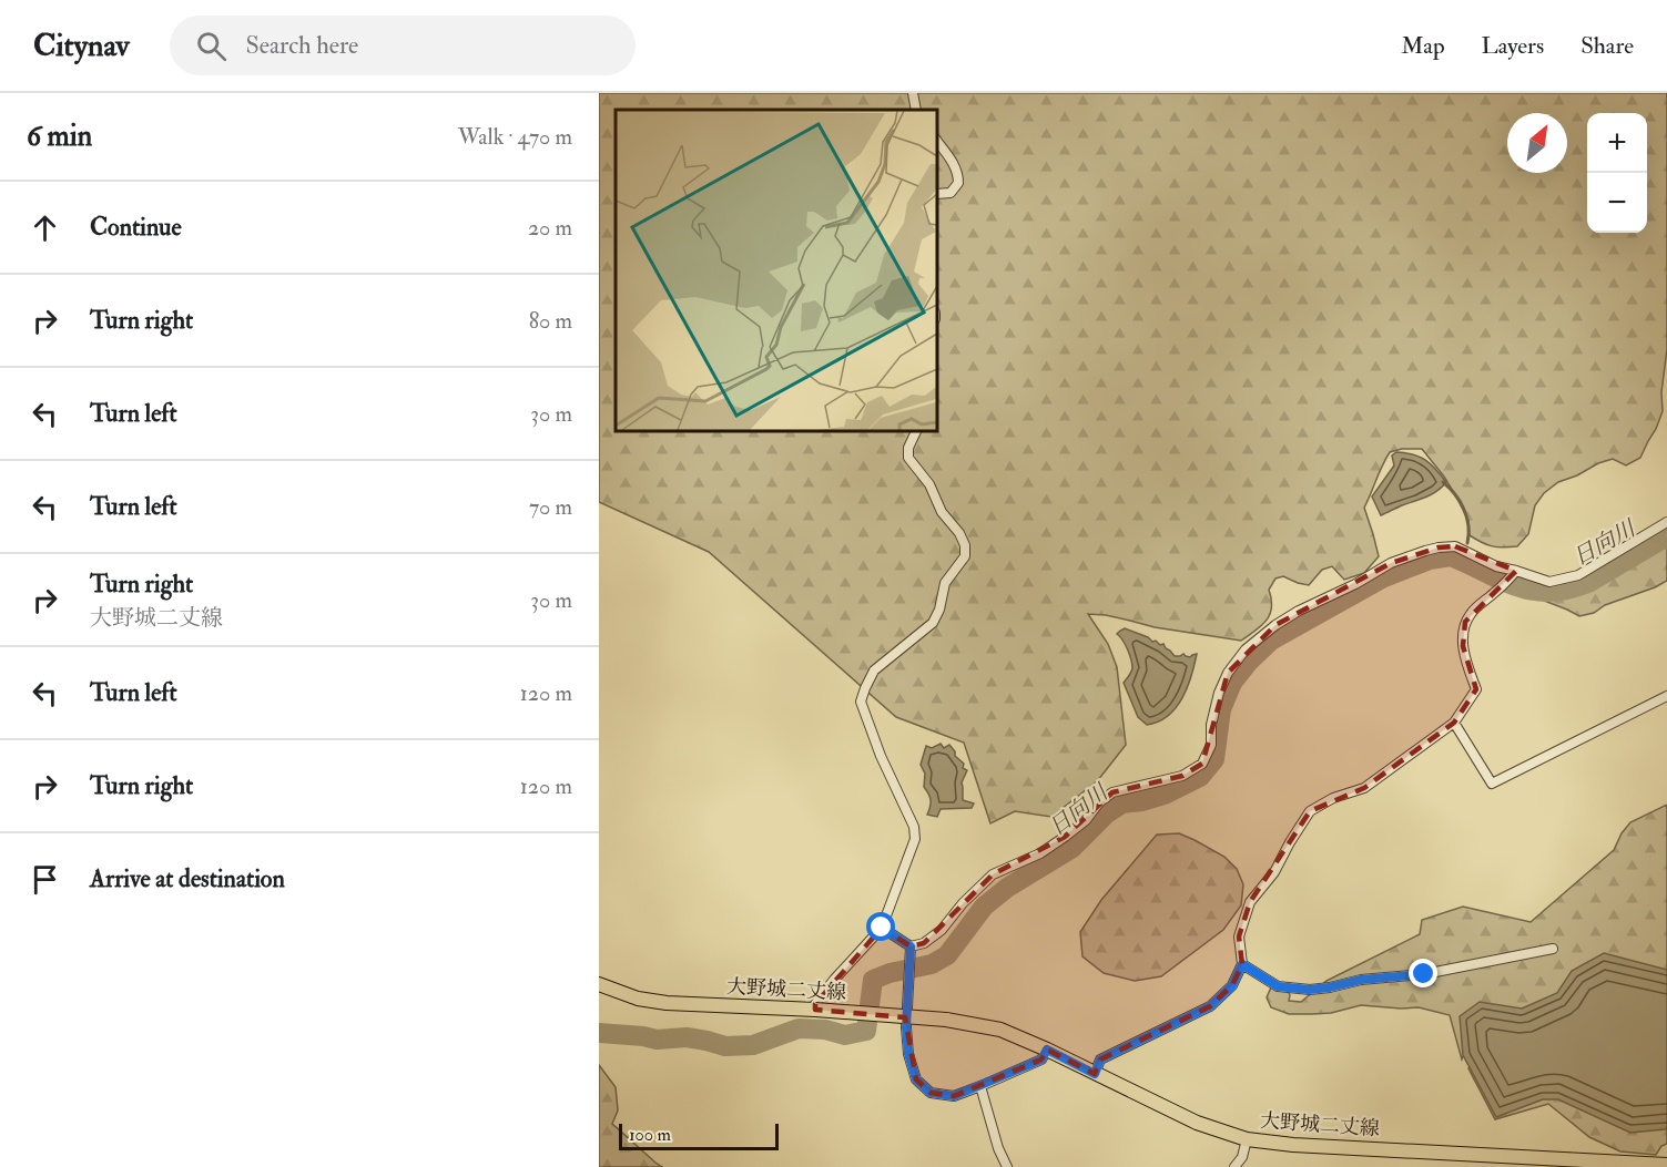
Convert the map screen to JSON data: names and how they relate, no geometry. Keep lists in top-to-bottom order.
{
  "streets": {
    "main road": ["大野城二丈線"]
  },
  "water": ["日向川"],
  "scale_bar": "100 m",
  "north": "top right",
  "page": {
    "header": "Citynav",
    "search": "Search here",
    "nav": ["Map", "Layers", "Share"],
    "heading": ["6 min", "Walk · 470 m"],
    "map_buttons": ["+", "−"],
    "list": [
      ["Continue", "20 m"],
      ["Turn right", "80 m"],
      ["Turn left", "30 m"],
      ["Turn left", "70 m"],
      ["Turn right", "大野城二丈線", "30 m"],
      ["Turn left", "120 m"],
      ["Turn right", "120 m"],
      "Arrive at destination"
    ],
    "scale": "100 m"
  }
}
